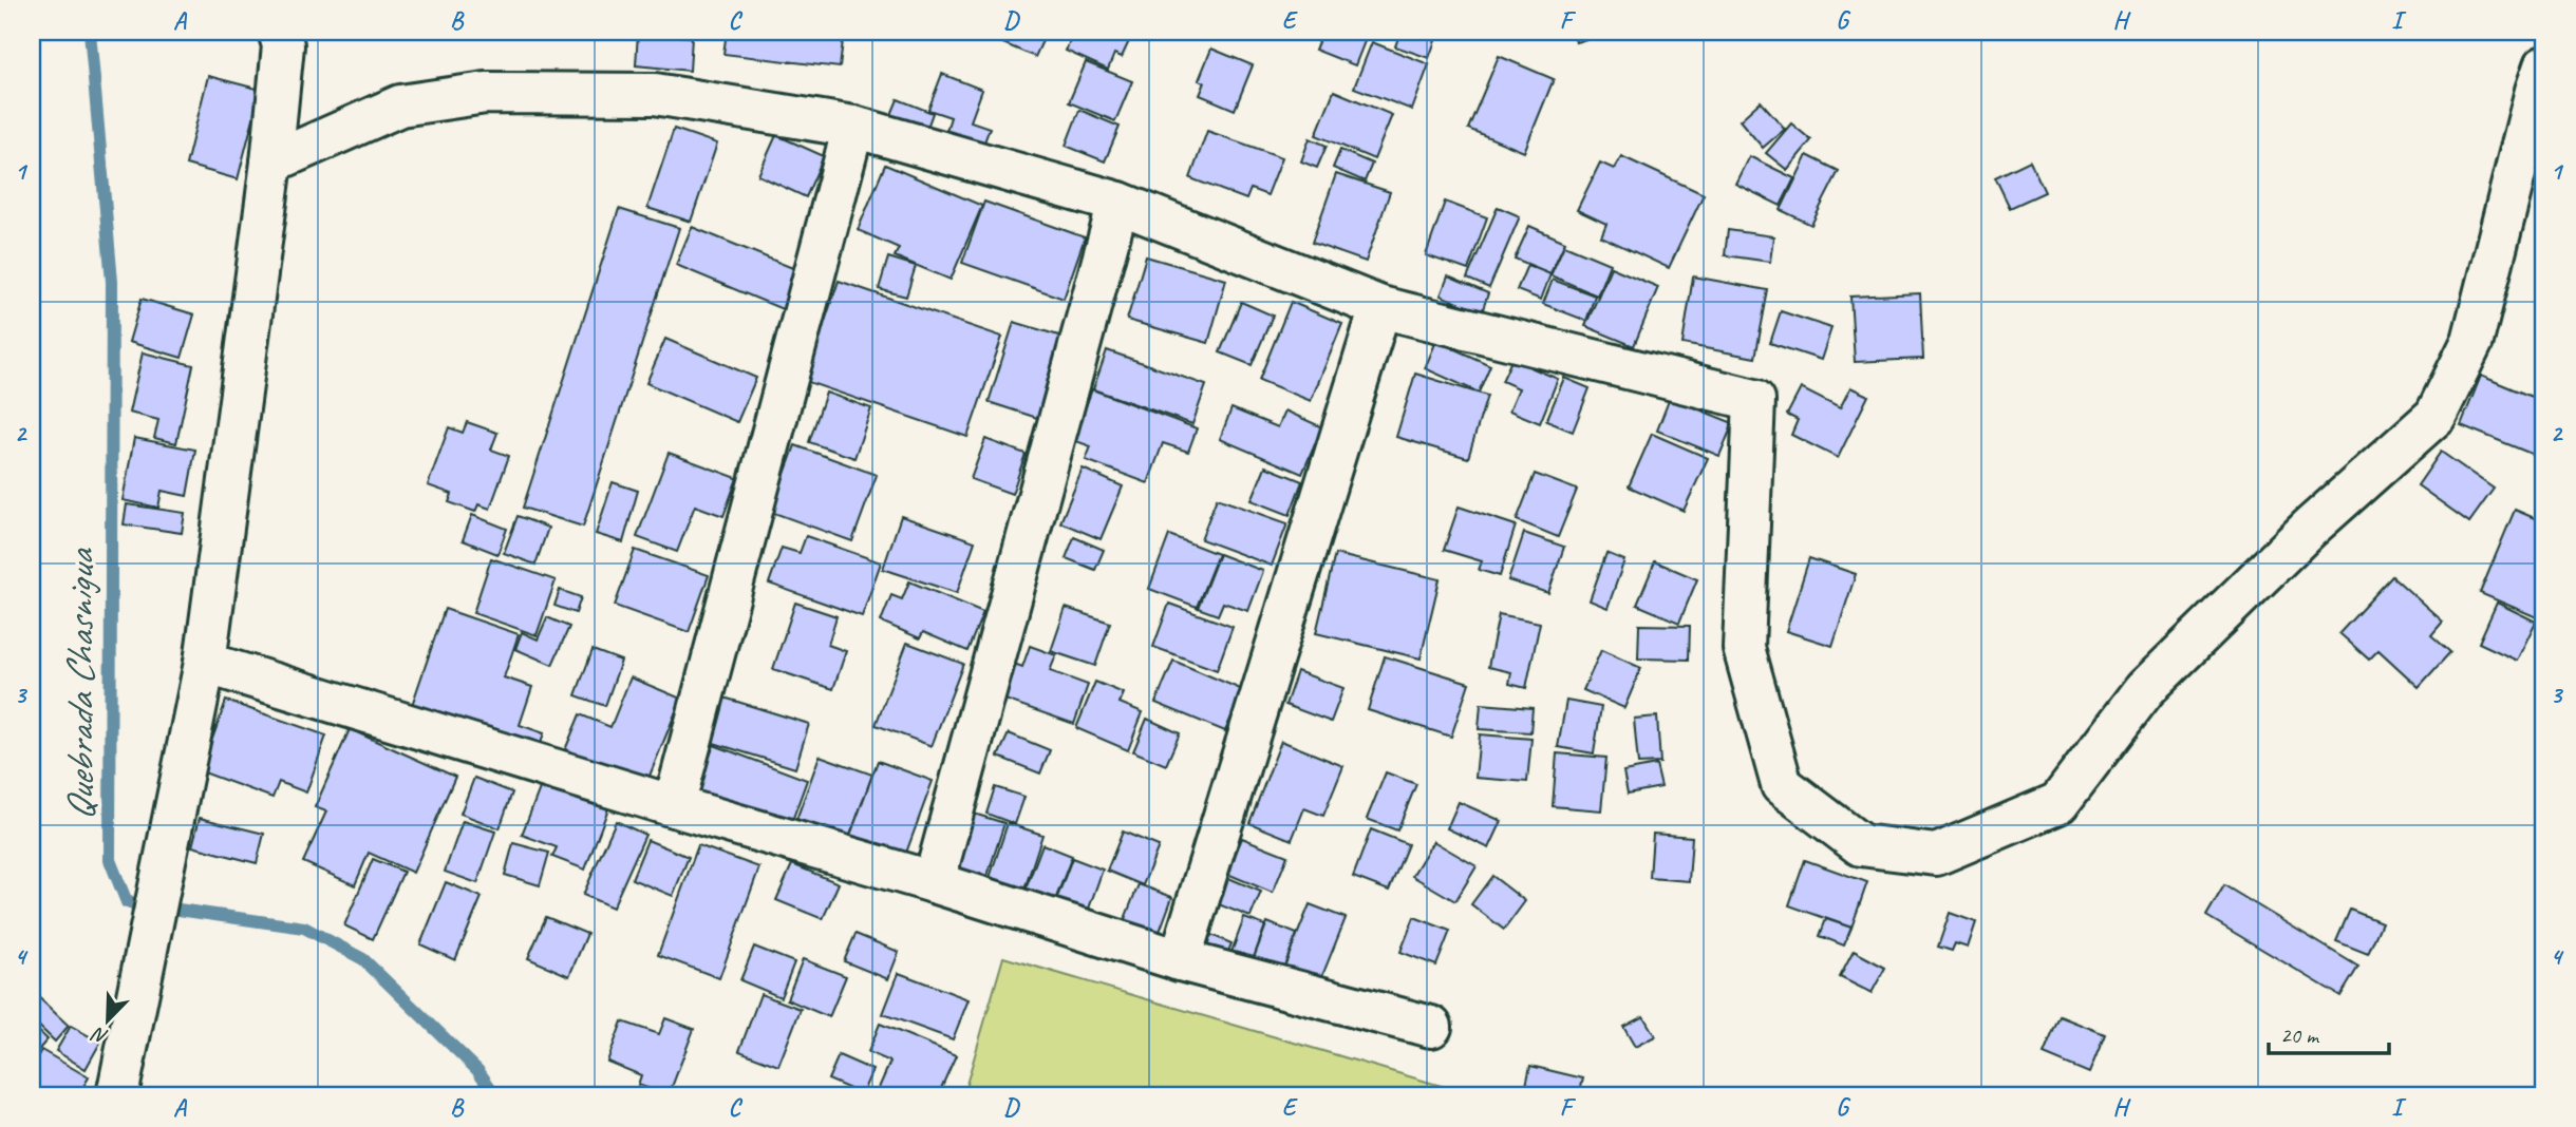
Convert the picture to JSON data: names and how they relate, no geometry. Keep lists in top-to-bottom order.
{
  "water": ["Quebrada Chasnigua"],
  "scale_bar": "20 m",
  "north": "bottom left",
  "grid": {
    "columns": [
      "A",
      "B",
      "C",
      "D",
      "E",
      "F",
      "G",
      "H",
      "I"
    ],
    "rows": [
      "1",
      "2",
      "3",
      "4"
    ]
  }
}
